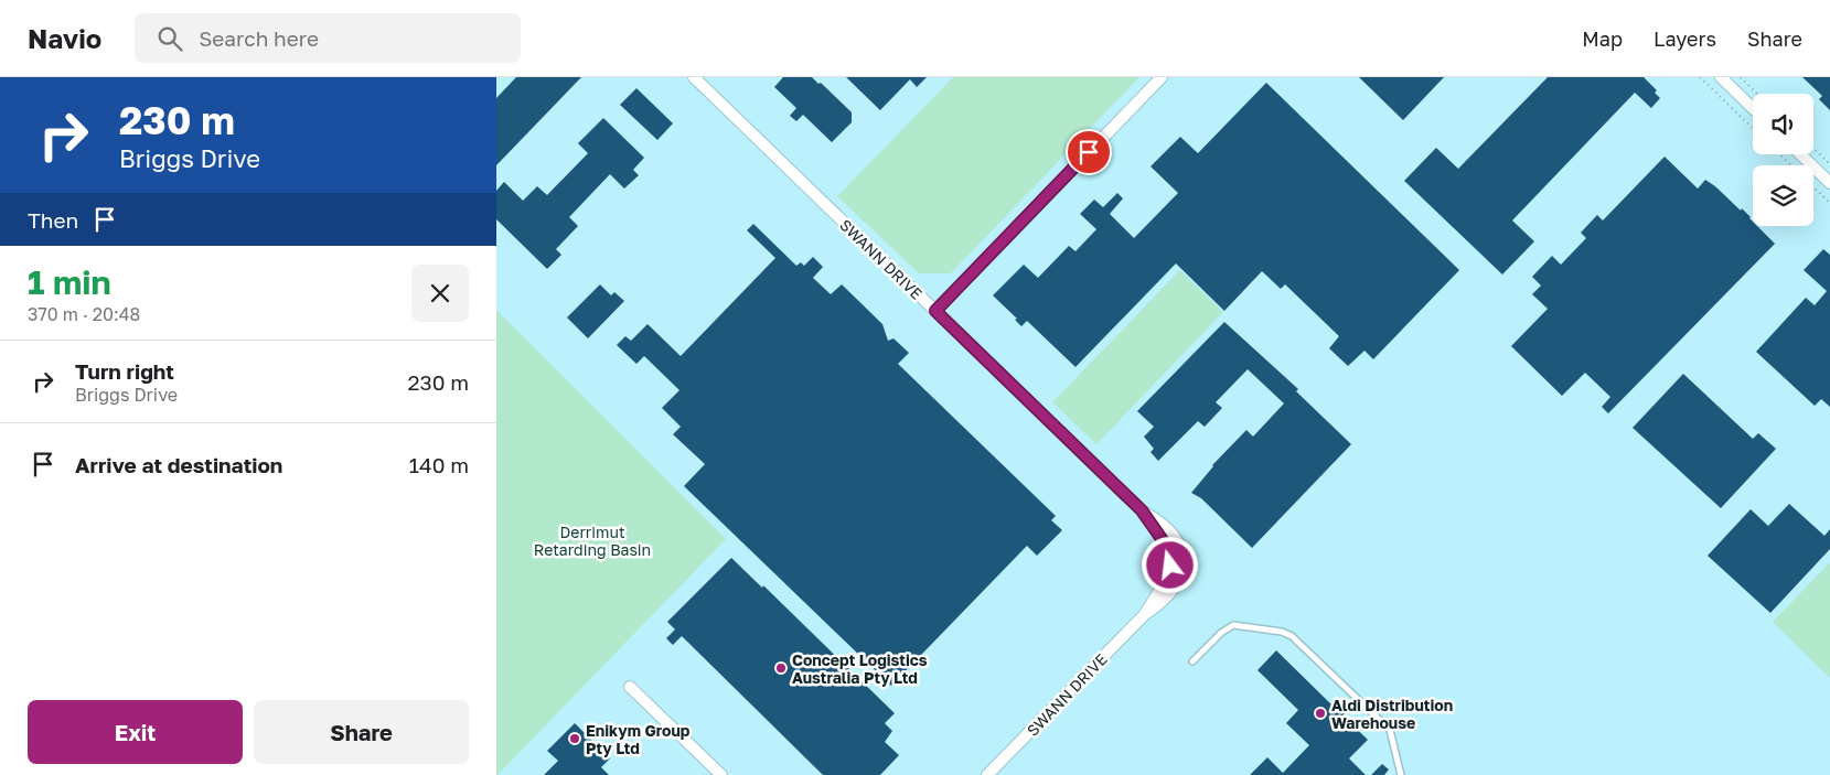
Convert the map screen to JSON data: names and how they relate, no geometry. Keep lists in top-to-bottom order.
{
  "streets": {
    "street": ["SWANN DRIVE"]
  },
  "parks": ["Derrimut Retarding Basin"],
  "places": ["Concept Logistics Australia Pty Ltd", "Aldi Distribution Warehouse", "Enikym Group Pty Ltd"],
  "page": {
    "header": "Navio",
    "search": "Search here",
    "nav": ["Map", "Layers", "Share"],
    "turn": ["230 m", "Briggs Drive"],
    "then": "Then",
    "heading": ["1 min", "370 m · 20:48"],
    "list": [
      {
        "name": "Turn right",
        "note": "Briggs Drive",
        "value": "230 m"
      },
      {
        "name": "Arrive at destination",
        "value": "140 m"
      }
    ],
    "buttons": ["Exit", "Share"]
  }
}
